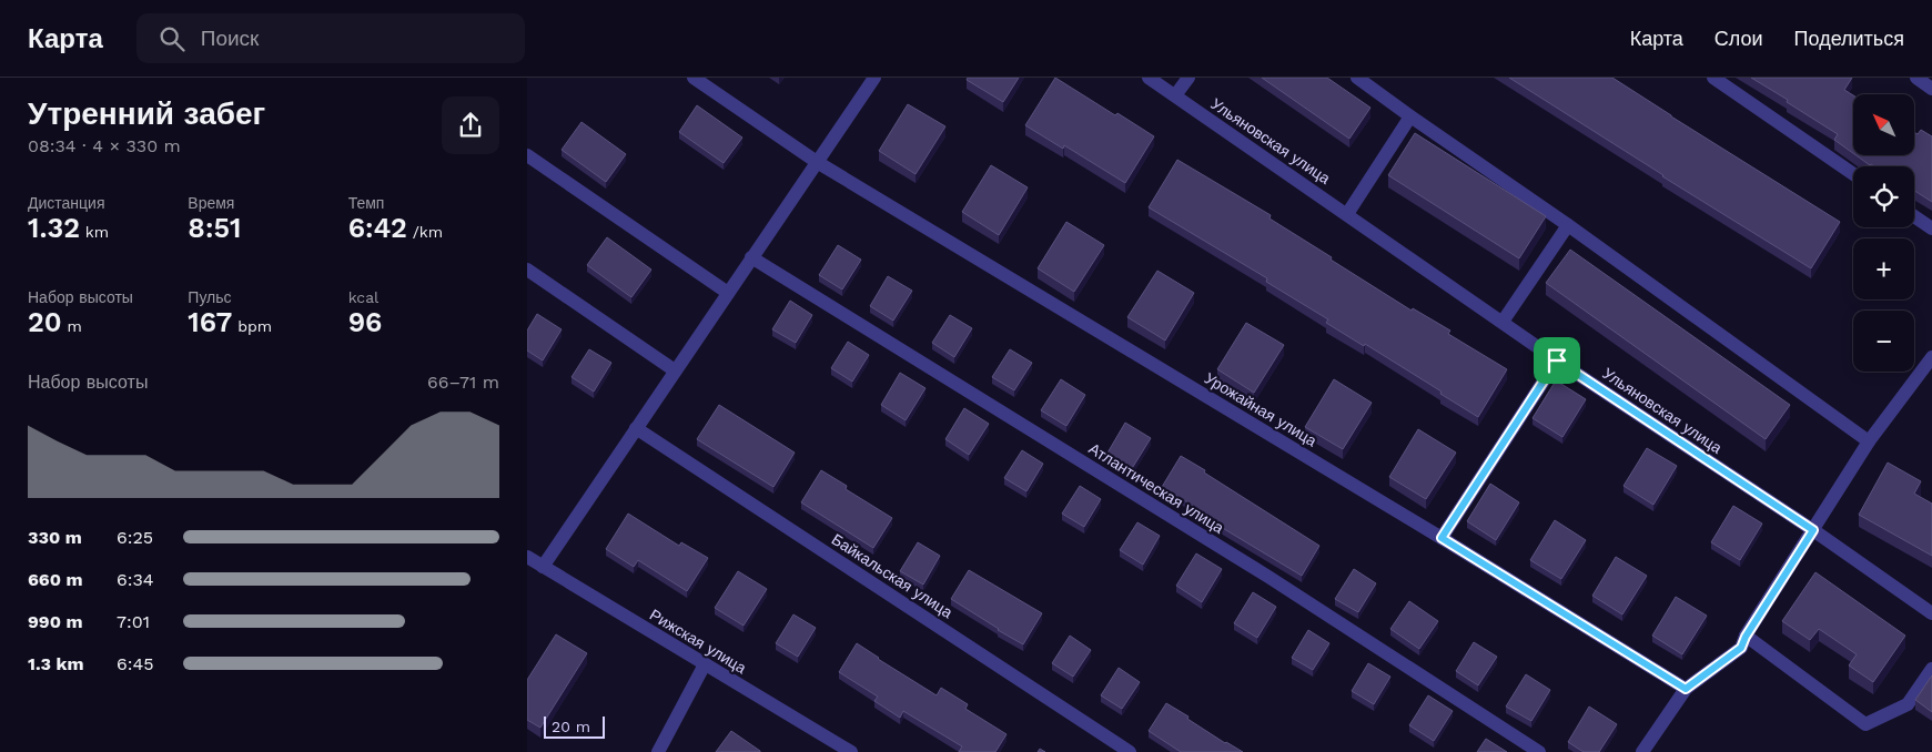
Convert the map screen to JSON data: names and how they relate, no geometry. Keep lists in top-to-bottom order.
{
  "streets": {
    "street": [
      "Ульяновская улица",
      "Урожайная улица",
      "Атлантическая улица",
      "Байкальская улица",
      "Рижская улица"
    ]
  },
  "scale_bar": "20 m",
  "north": "top left",
  "page": {
    "header": "Карта",
    "search": "Поиск",
    "nav": ["Карта", "Слои", "Поделиться"],
    "heading": ["Утренний забег", "08:34 · 4 × 330 m"],
    "map_buttons": ["+", "−"],
    "stats": [
      ["Дистанция", "1.32 km"],
      ["Время", "8:51"],
      ["Темп", "6:42 /km"],
      ["Набор высоты", "20 m"],
      ["Пульс", "167 bpm"],
      ["kcal", "96"]
    ],
    "chart": ["Набор высоты", "66–71 m"],
    "list": [
      {
        "name": "330 m",
        "note": "6:25"
      },
      {
        "name": "660 m",
        "note": "6:34"
      },
      {
        "name": "990 m",
        "note": "7:01"
      },
      {
        "name": "1.3 km",
        "note": "6:45"
      }
    ],
    "scale": "20 m"
  }
}
